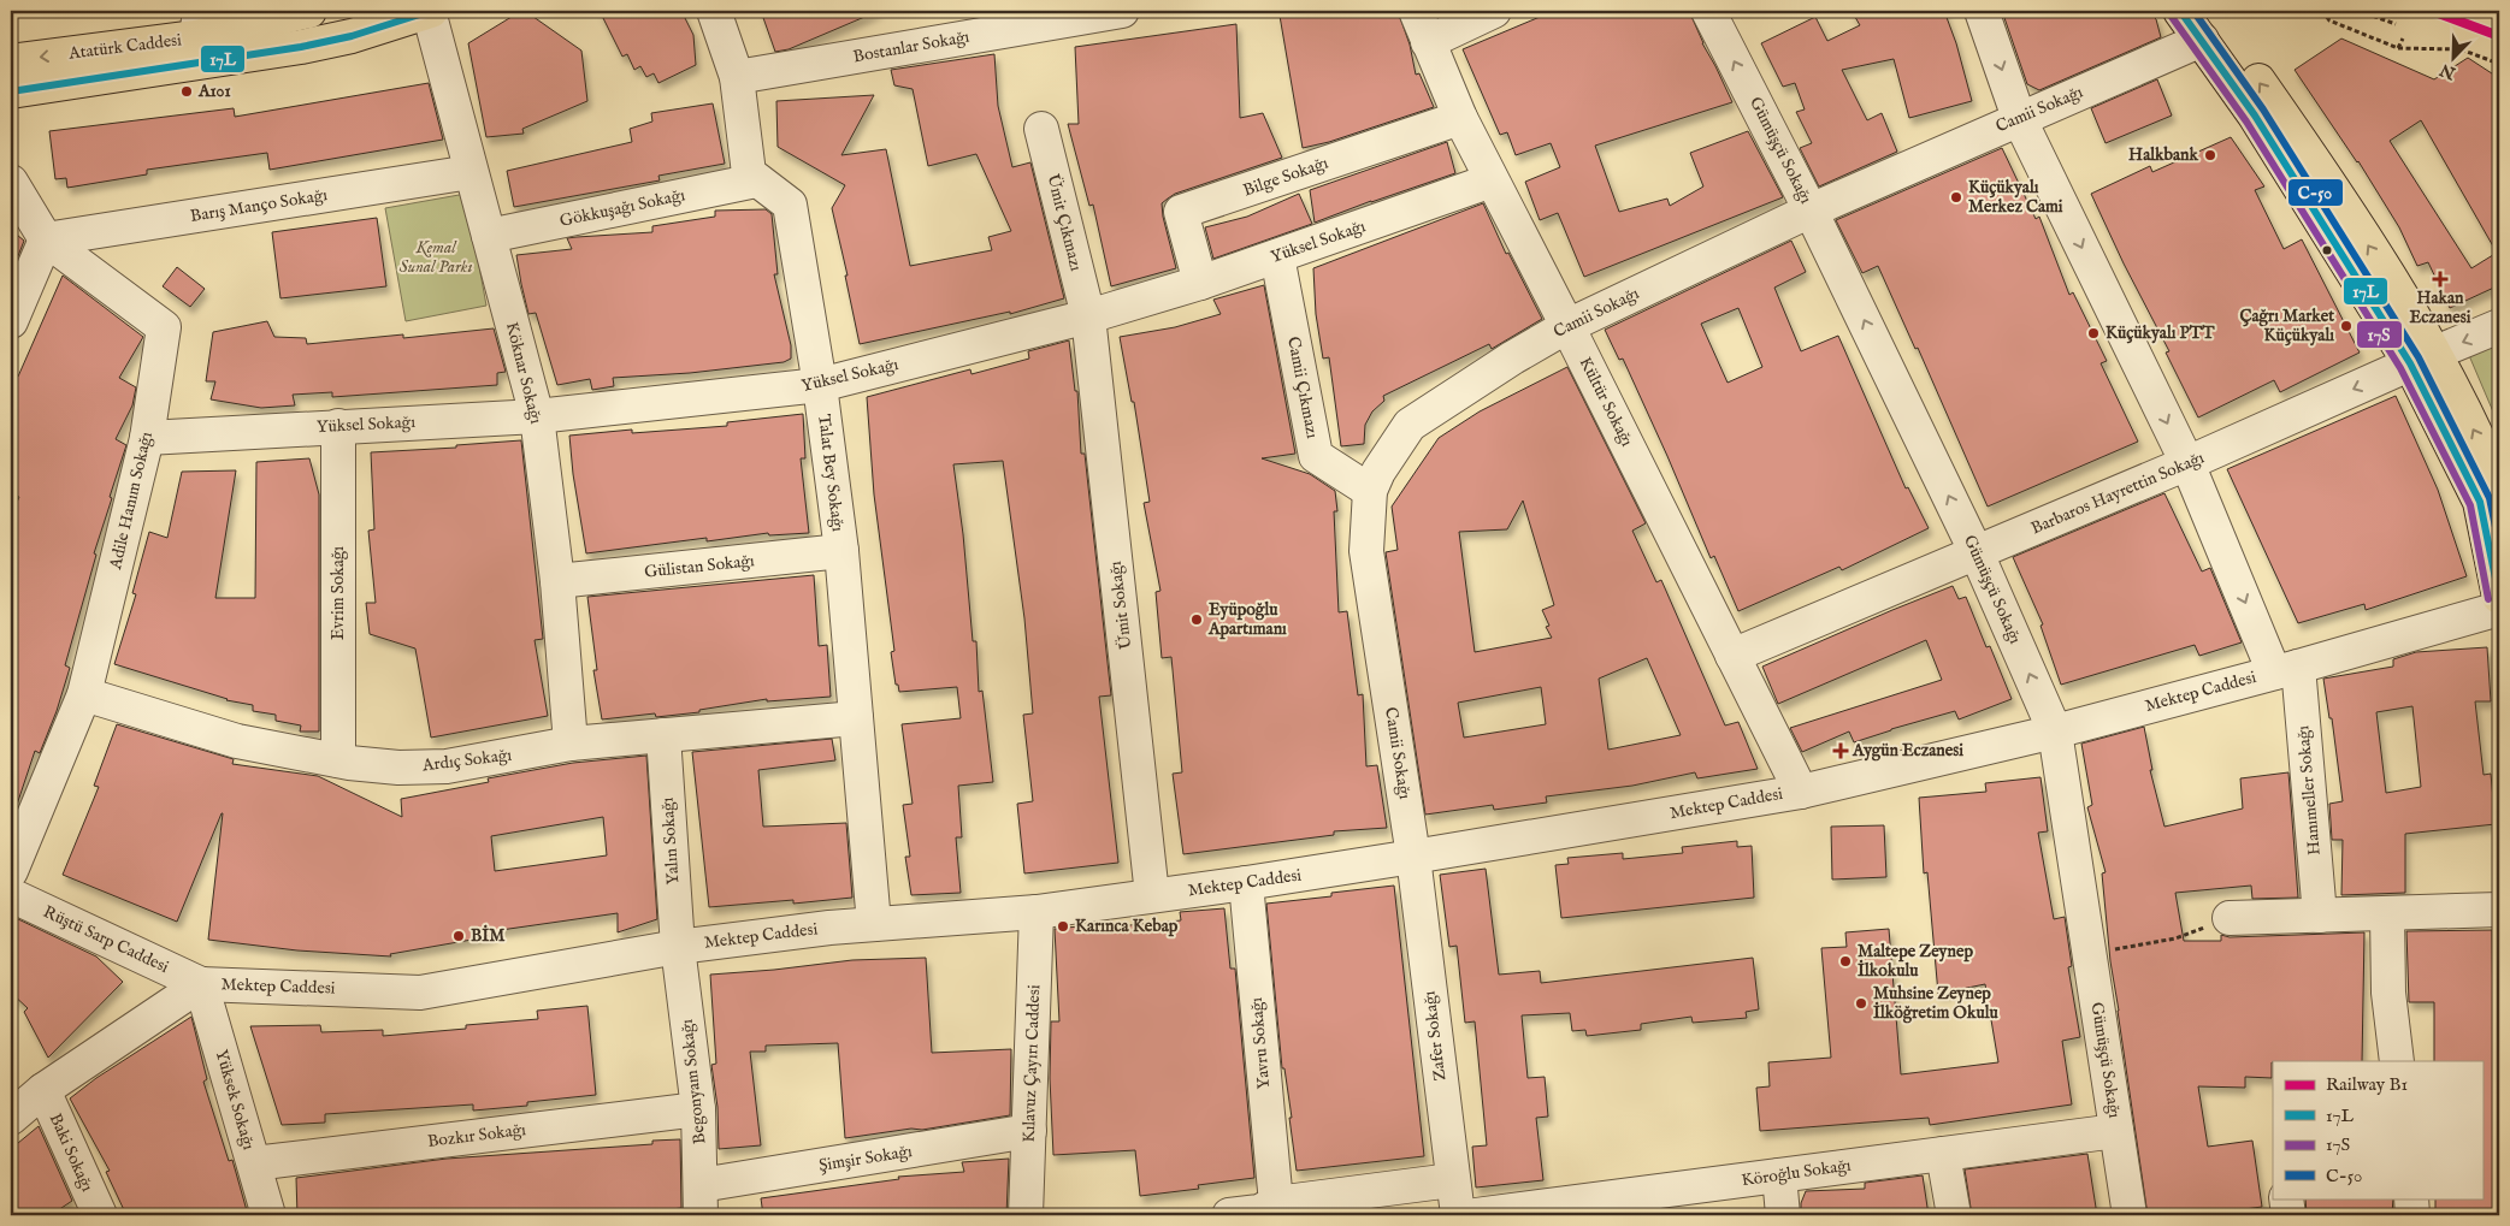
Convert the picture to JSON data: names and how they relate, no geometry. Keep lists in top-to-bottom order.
{
  "streets": {
    "main road": ["Atatürk Caddesi"],
    "street": [
      "Bostanlar Sokağı",
      "Camii Sokağı",
      "Gümüşçü Sokağı",
      "Bilge Sokağı",
      "Barış Manço Sokağı",
      "Gökkuşağı Sokağı",
      "Ümit Çıkmazı",
      "Yüksel Sokağı",
      "Köknar Sokağı",
      "Camii Çıkmazı",
      "Kültür Sokağı",
      "Talat Bey Sokağı",
      "Barbaros Hayrettin Sokağı",
      "Adile Hanım Sokağı",
      "Gülistan Sokağı",
      "Evrim Sokağı",
      "Ümit Sokağı",
      "Mektep Caddesi",
      "Ardıç Sokağı",
      "Hanımeller Sokağı",
      "Yalın Sokağı",
      "Rüştü Sarp Caddesi",
      "Zafer Sokağı",
      "Yavru Sokağı",
      "Kılavuz Çayırı Caddesi",
      "Begonyam Sokağı",
      "Yüksek Sokağı",
      "Bozkır Sokağı",
      "Baki Sokağı",
      "Şimşir Sokağı",
      "Köroğlu Sokağı"
    ]
  },
  "crossings": [
    ["Atatürk Caddesi", "Köknar Sokağı"],
    ["Camii Sokağı", "Gümüşçü Sokağı"],
    ["Camii Sokağı", "Camii Çıkmazı"],
    ["Camii Sokağı", "Kültür Sokağı"],
    ["Camii Sokağı", "Mektep Caddesi"],
    ["Camii Sokağı", "Hanımeller Sokağı"],
    ["Camii Sokağı", "Zafer Sokağı"],
    ["Gümüşçü Sokağı", "Barbaros Hayrettin Sokağı"],
    ["Gümüşçü Sokağı", "Mektep Caddesi"],
    ["Gümüşçü Sokağı", "Köroğlu Sokağı"],
    ["Bilge Sokağı", "Yüksel Sokağı"],
    ["Bilge Sokağı", "Kültür Sokağı"],
    ["Barış Manço Sokağı", "Köknar Sokağı"],
    ["Barış Manço Sokağı", "Adile Hanım Sokağı"],
    ["Gökkuşağı Sokağı", "Köknar Sokağı"],
    ["Gökkuşağı Sokağı", "Talat Bey Sokağı"],
    ["Ümit Çıkmazı", "Yüksel Sokağı"],
    ["Ümit Çıkmazı", "Ümit Sokağı"],
    ["Yüksel Sokağı", "Köknar Sokağı"],
    ["Yüksel Sokağı", "Camii Çıkmazı"],
    ["Yüksel Sokağı", "Kültür Sokağı"],
    ["Yüksel Sokağı", "Talat Bey Sokağı"],
    ["Yüksel Sokağı", "Adile Hanım Sokağı"],
    ["Yüksel Sokağı", "Evrim Sokağı"],
    ["Yüksel Sokağı", "Ümit Sokağı"],
    ["Köknar Sokağı", "Gülistan Sokağı"],
    ["Köknar Sokağı", "Ardıç Sokağı"],
    ["Kültür Sokağı", "Barbaros Hayrettin Sokağı"],
    ["Kültür Sokağı", "Mektep Caddesi"],
    ["Talat Bey Sokağı", "Gülistan Sokağı"],
    ["Talat Bey Sokağı", "Mektep Caddesi"],
    ["Talat Bey Sokağı", "Ardıç Sokağı"],
    ["Barbaros Hayrettin Sokağı", "Hanımeller Sokağı"],
    ["Adile Hanım Sokağı", "Ardıç Sokağı"],
    ["Evrim Sokağı", "Ardıç Sokağı"],
    ["Ümit Sokağı", "Mektep Caddesi"],
    ["Mektep Caddesi", "Hanımeller Sokağı"],
    ["Mektep Caddesi", "Yalın Sokağı"],
    ["Mektep Caddesi", "Rüştü Sarp Caddesi"],
    ["Mektep Caddesi", "Zafer Sokağı"],
    ["Mektep Caddesi", "Yavru Sokağı"],
    ["Mektep Caddesi", "Kılavuz Çayırı Caddesi"],
    ["Mektep Caddesi", "Begonyam Sokağı"],
    ["Mektep Caddesi", "Yüksek Sokağı"],
    ["Mektep Caddesi", "Baki Sokağı"],
    ["Ardıç Sokağı", "Yalın Sokağı"],
    ["Yalın Sokağı", "Begonyam Sokağı"],
    ["Rüştü Sarp Caddesi", "Yüksek Sokağı"],
    ["Kılavuz Çayırı Caddesi", "Şimşir Sokağı"],
    ["Begonyam Sokağı", "Bozkır Sokağı"],
    ["Begonyam Sokağı", "Şimşir Sokağı"],
    ["Yüksek Sokağı", "Bozkır Sokağı"]
  ],
  "one_way": ["Gümüşçü Sokağı", "Barbaros Hayrettin Sokağı", "Hanımeller Sokağı"],
  "parks": ["Kemal Sunal Parkı"],
  "places": {
    "other": [
      "A101",
      "Halkbank",
      "Küçükyalı Merkez Cami",
      "Çağrı Market Küçükyalı",
      "Küçükyalı PTT",
      "Eyüpoğlu Apartımanı",
      "Karınca Kebap",
      "BİM",
      "Maltepe Zeynep İlkokulu",
      "Muhsine Zeynep İlköğretim Okulu"
    ],
    "health": ["Hakan Eczanesi", "Aygün Eczanesi"]
  },
  "lines": [
    "rail line B1",
    "transit line 17L",
    "transit line C-50",
    "transit line 17S"
  ],
  "legend": [
    "Railway B1",
    "17L",
    "17S",
    "C-50"
  ],
  "north": "bottom left"
}
